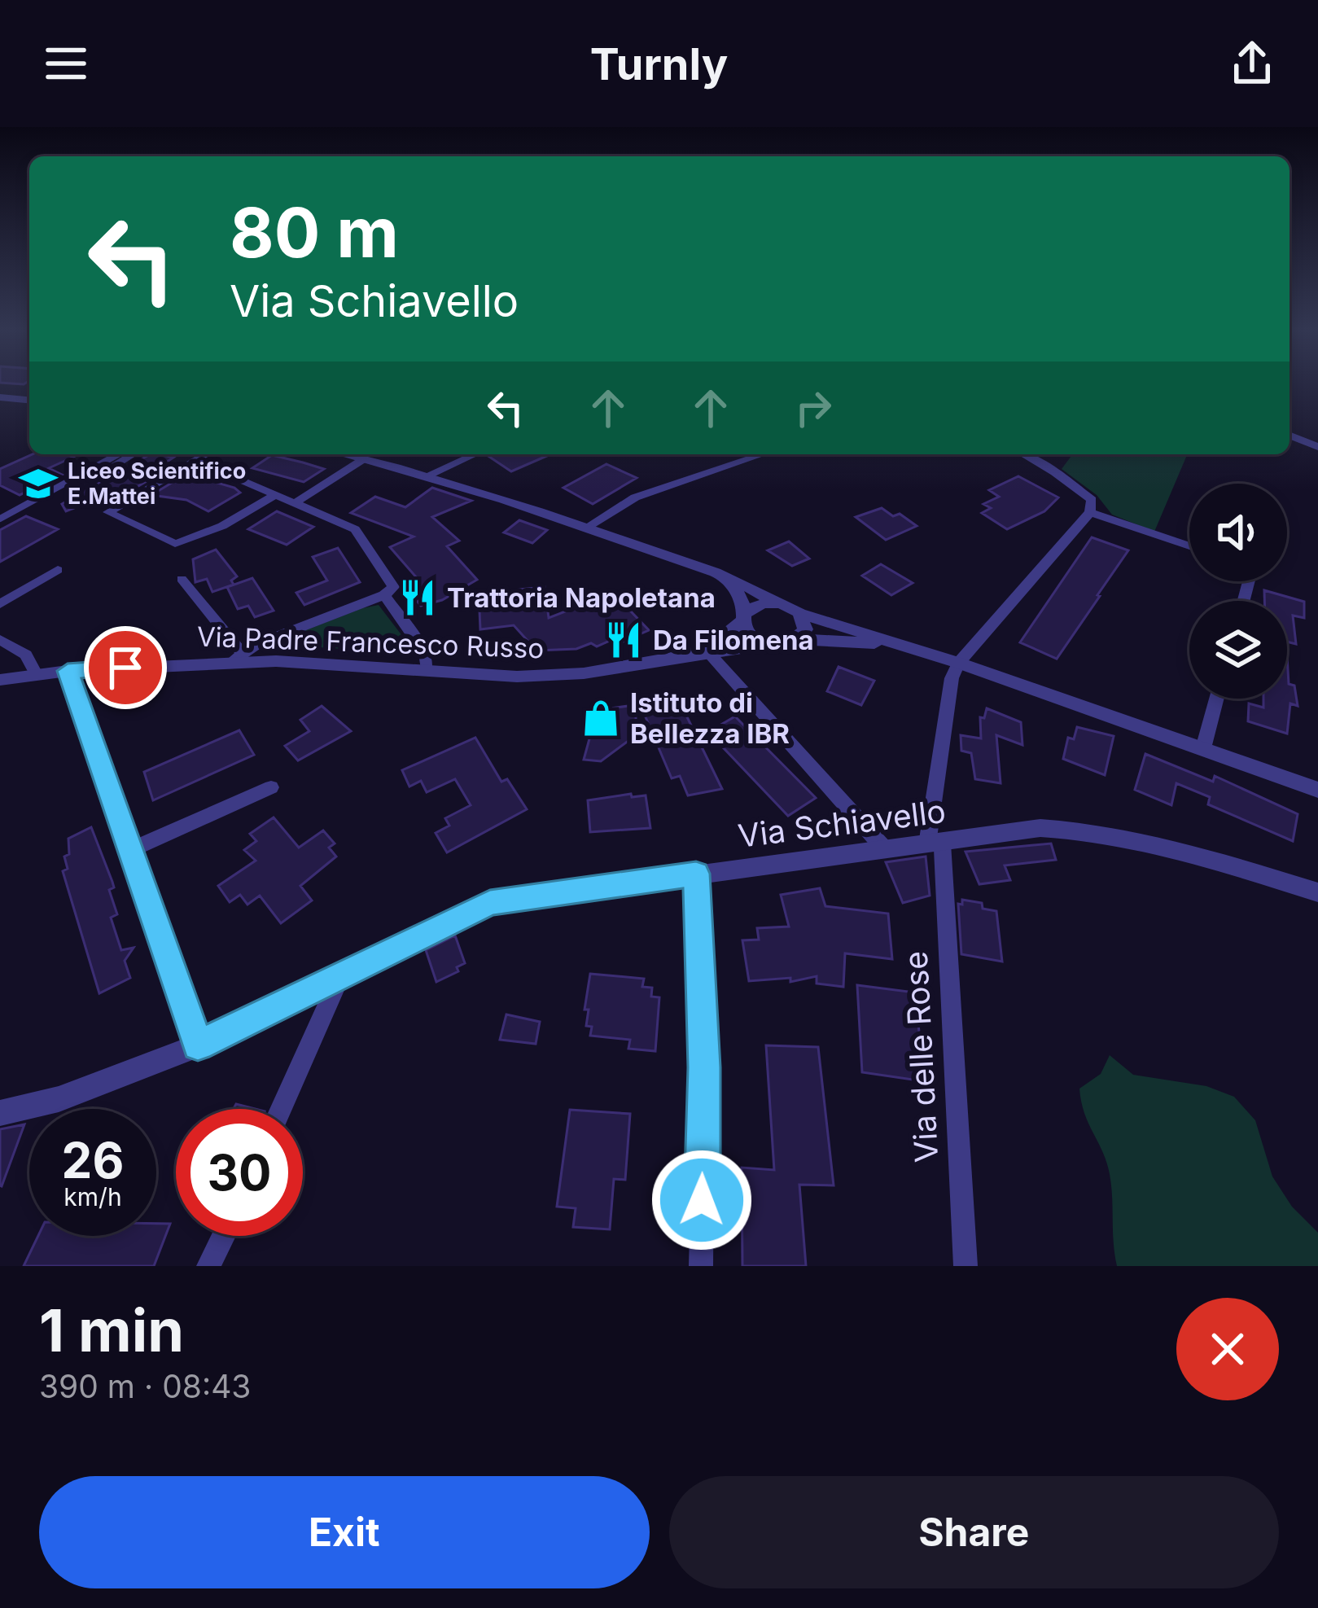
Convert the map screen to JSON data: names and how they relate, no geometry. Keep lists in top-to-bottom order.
{
  "streets": {
    "street": ["Via Padre Francesco Russo", "Via Schiavello", "Via delle Rose"]
  },
  "crossings": [
    ["Via Schiavello", "Via delle Rose"]
  ],
  "places": {
    "school or university": ["Liceo Scientifico E.Mattei"],
    "restaurant": ["Trattoria Napoletana", "Da Filomena"],
    "shop": ["Istituto di Bellezza IBR"]
  },
  "page": {
    "header": "Turnly",
    "turn": ["80 m", "Via Schiavello"],
    "speed": "26 km/h",
    "limit": "30",
    "heading": ["1 min", "390 m · 08:43"],
    "buttons": ["Exit", "Share"]
  }
}
